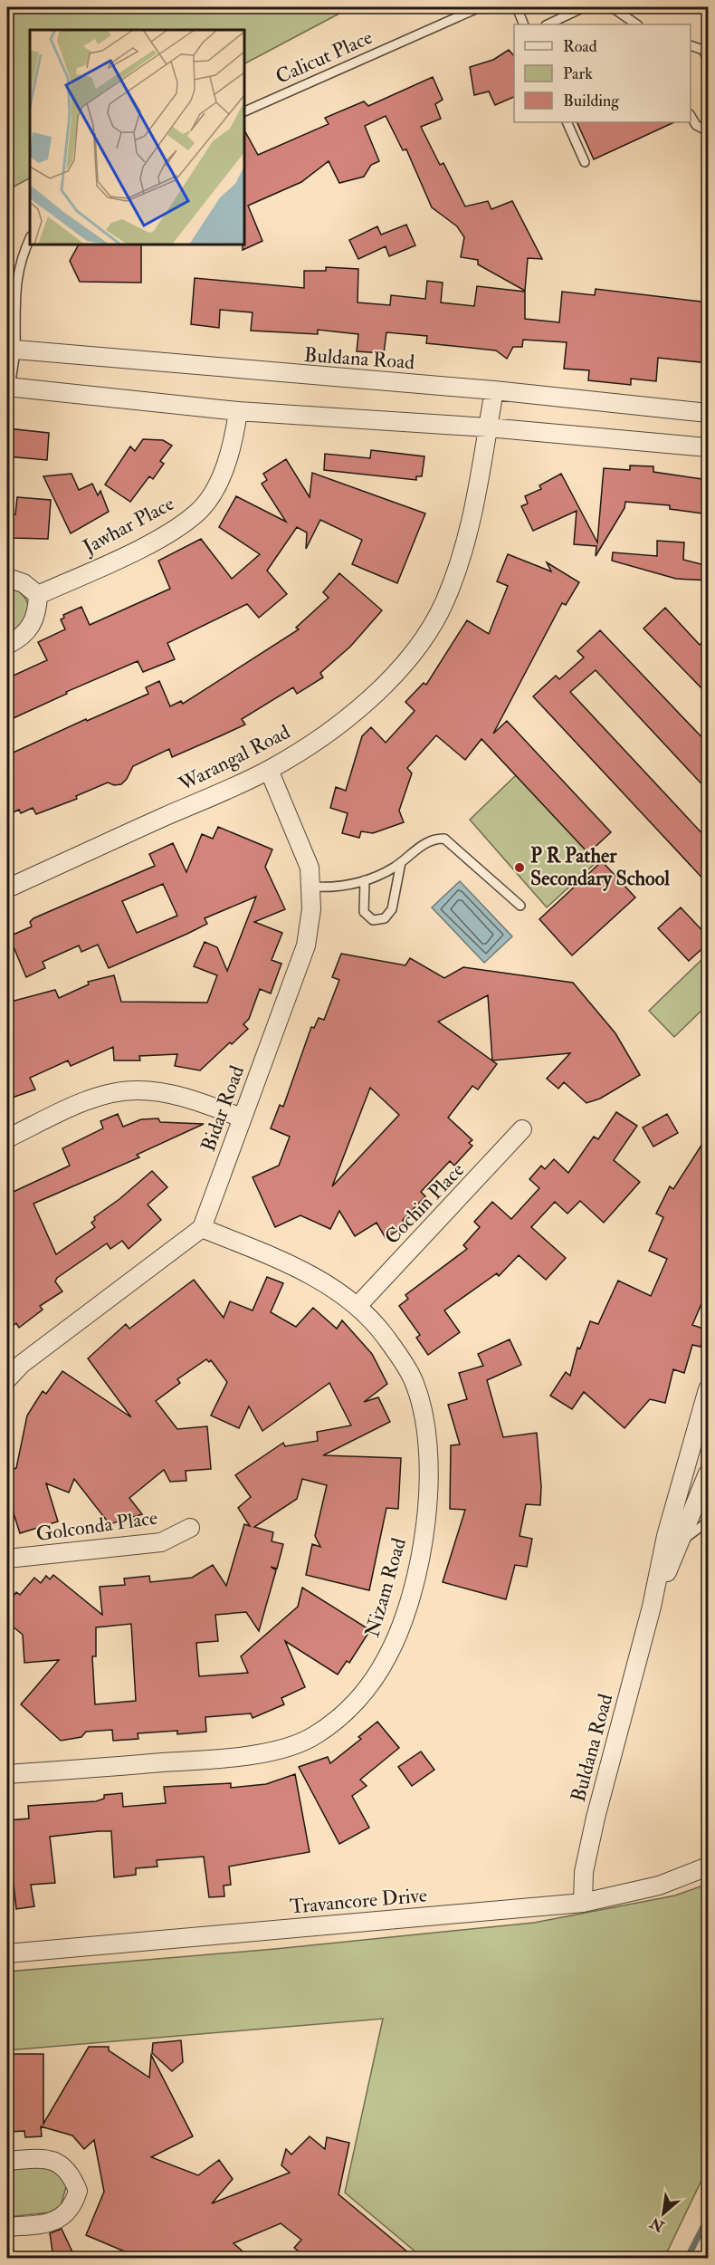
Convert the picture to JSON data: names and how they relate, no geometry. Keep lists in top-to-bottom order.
{
  "streets": {
    "street": [
      "Buldana Road",
      "Jawhar Place",
      "Warangal Road",
      "Bidar Road",
      "Cochin Place",
      "Golconda Place",
      "Nizam Road",
      "Travancore Drive"
    ],
    "lane": ["Calicut Place"]
  },
  "crossings": [
    ["Buldana Road", "Warangal Road"],
    ["Buldana Road", "Travancore Drive"],
    ["Warangal Road", "Bidar Road"],
    ["Bidar Road", "Nizam Road"],
    ["Cochin Place", "Nizam Road"]
  ],
  "places": ["P R Pather Secondary School"],
  "legend": ["Road", "Park", "Building"],
  "north": "bottom left"
}
